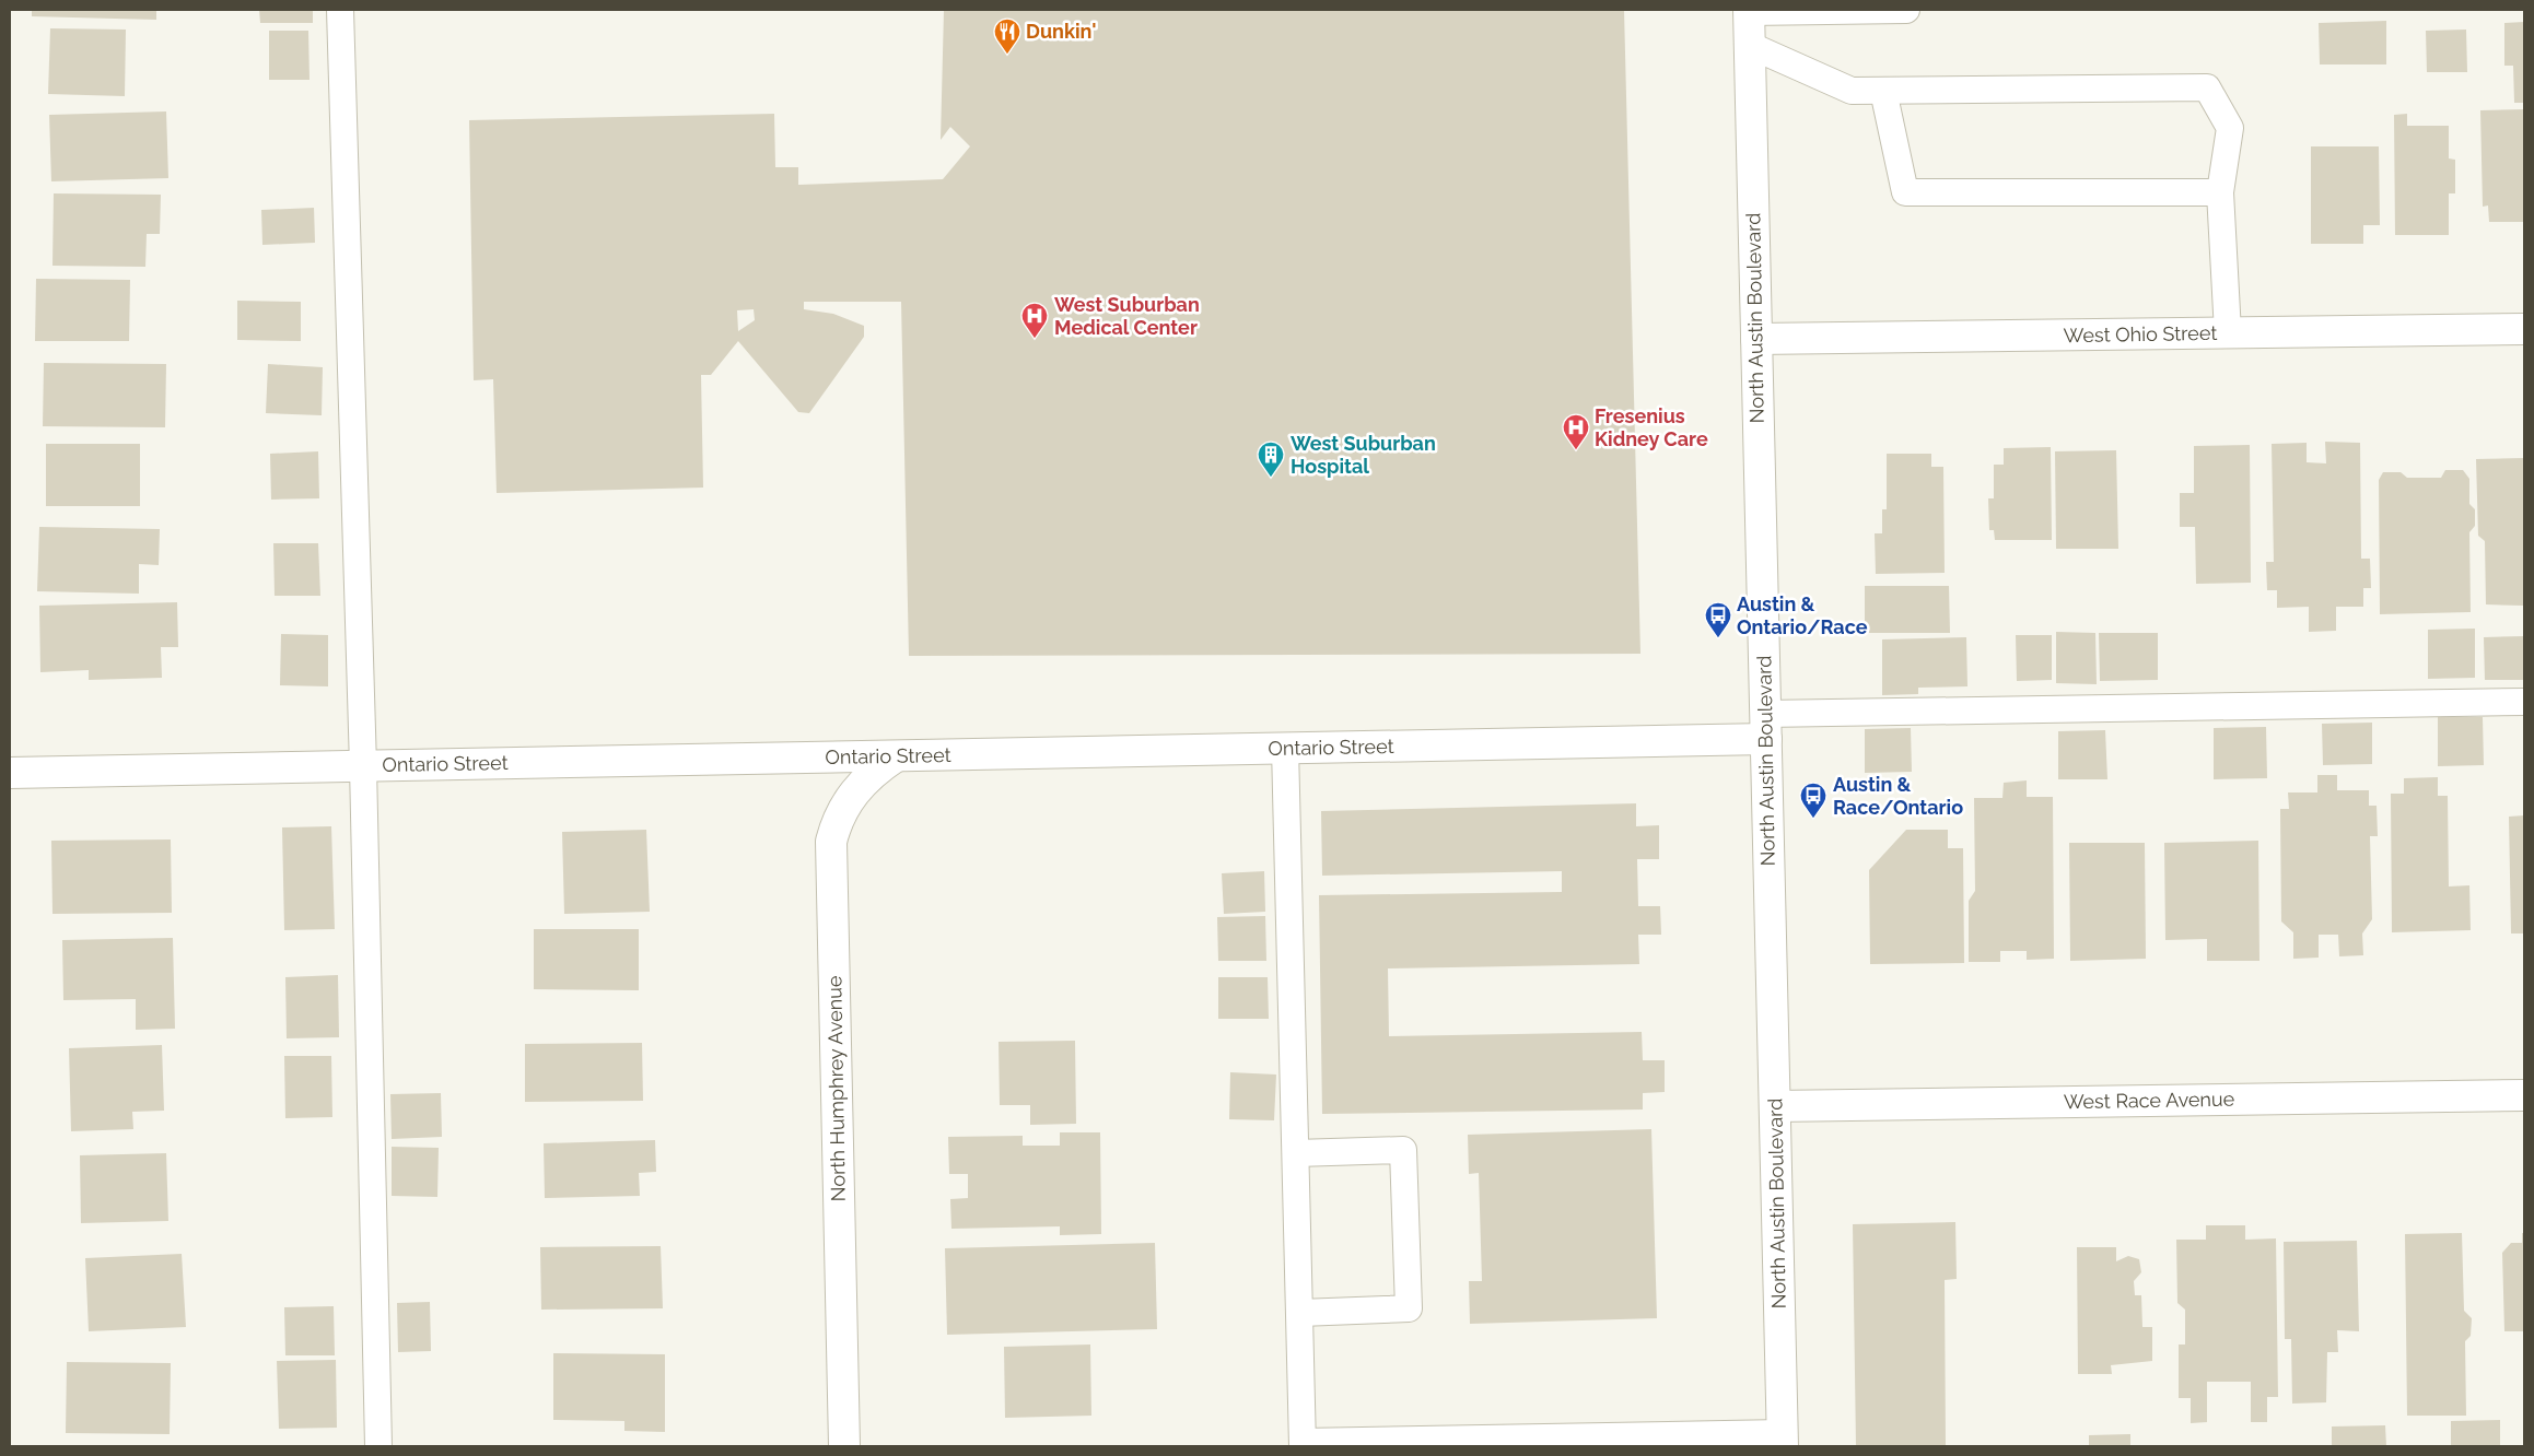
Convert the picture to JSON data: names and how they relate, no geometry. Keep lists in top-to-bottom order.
{
  "streets": {
    "street": [
      "North Austin Boulevard",
      "West Ohio Street",
      "Ontario Street",
      "North Humphrey Avenue",
      "West Race Avenue"
    ]
  },
  "crossings": [
    ["North Austin Boulevard", "West Ohio Street"],
    ["North Austin Boulevard", "Ontario Street"],
    ["North Austin Boulevard", "West Race Avenue"],
    ["Ontario Street", "North Humphrey Avenue"]
  ],
  "places": {
    "restaurant": ["Dunkin'"],
    "hospital": ["West Suburban Medical Center", "Fresenius Kidney Care"],
    "building": ["West Suburban Hospital"],
    "bus stop": ["Austin & Ontario/Race", "Austin & Race/Ontario"]
  }
}
